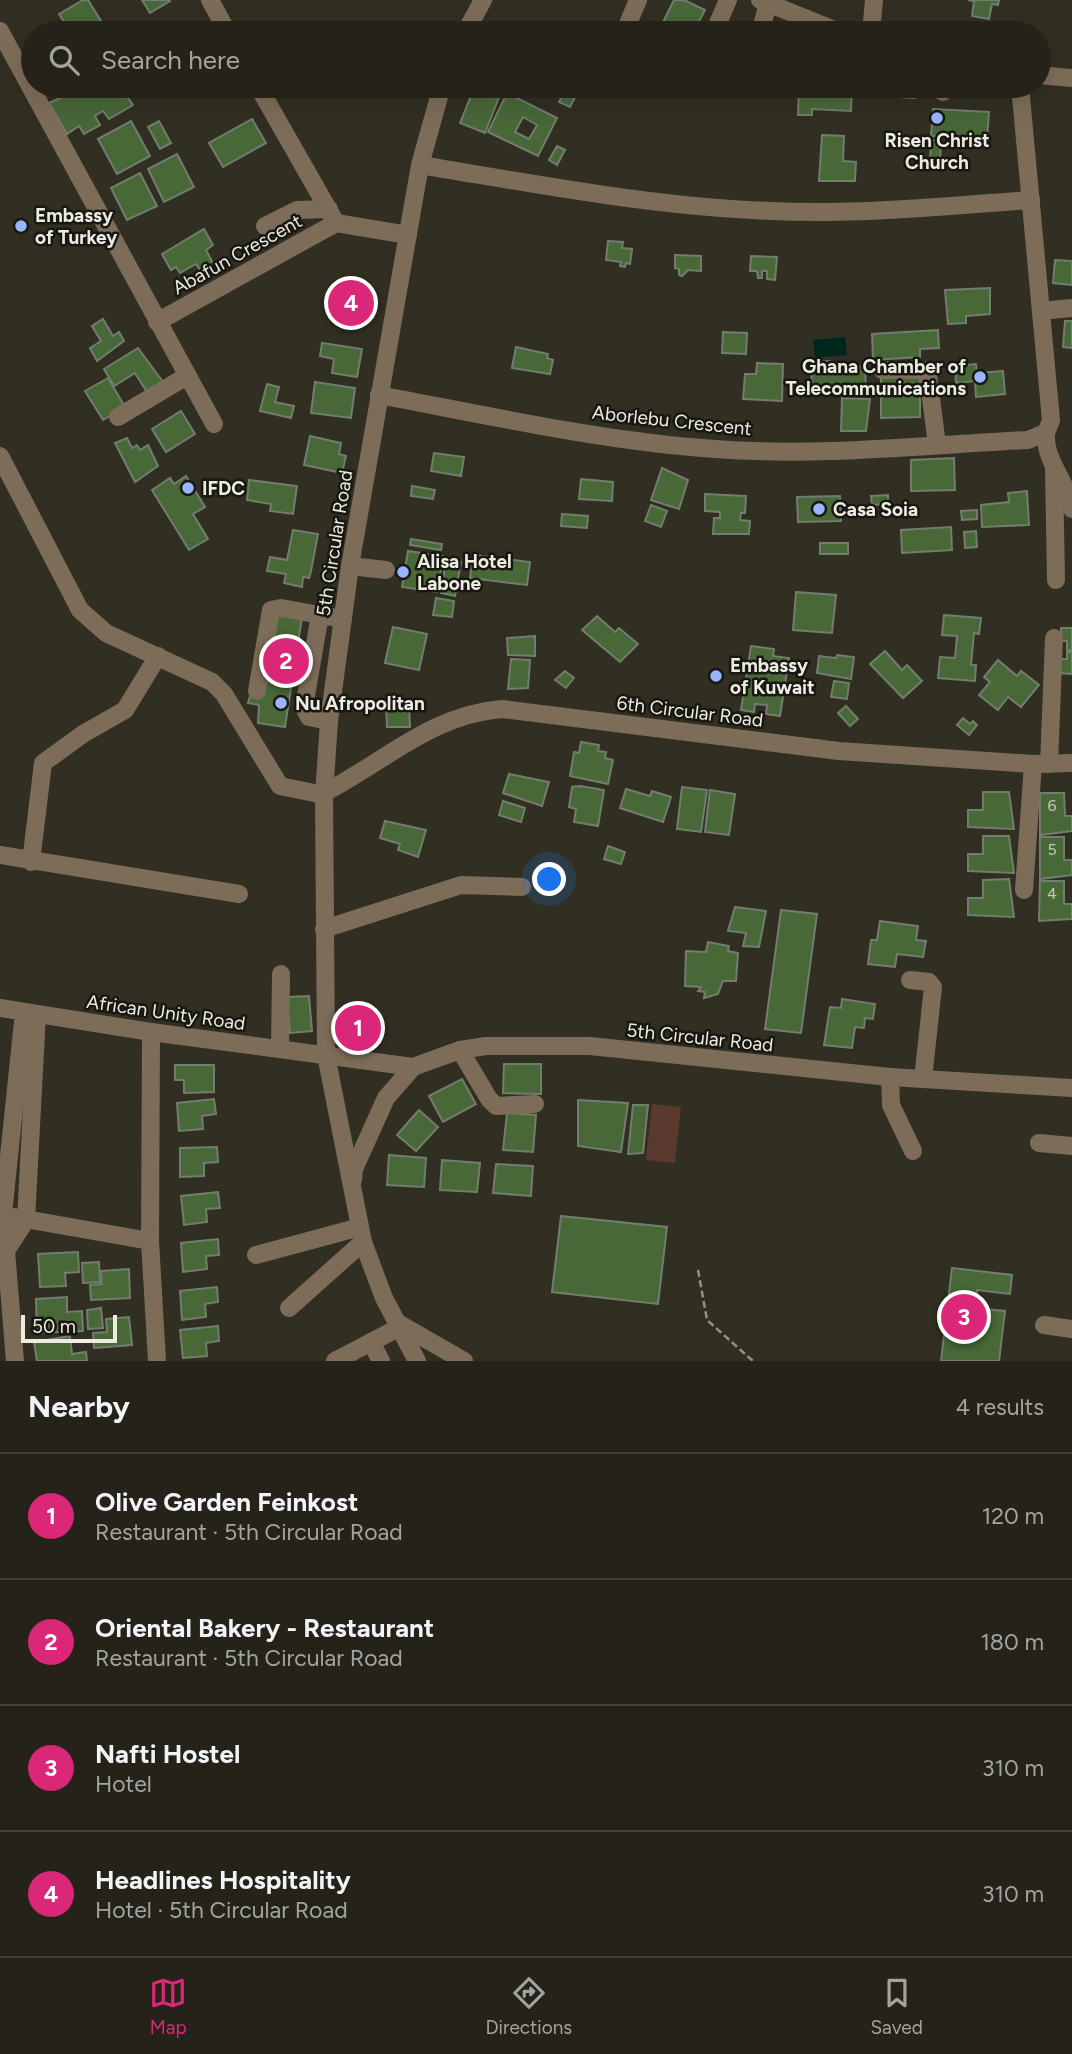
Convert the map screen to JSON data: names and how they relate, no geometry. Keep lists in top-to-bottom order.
{
  "streets": {
    "street": [
      "Abafun Crescent",
      "Aborlebu Crescent",
      "5th Circular Road",
      "6th Circular Road",
      "African Unity Road"
    ]
  },
  "crossings": [
    ["Aborlebu Crescent", "5th Circular Road"],
    ["5th Circular Road", "6th Circular Road"],
    ["5th Circular Road", "African Unity Road"]
  ],
  "places": [
    "Risen Christ Church",
    "Embassy of Turkey",
    "Ghana Chamber of Telecommunications",
    "IFDC",
    "Casa Soia",
    "Alisa Hotel Labone",
    "Embassy of Kuwait",
    "Nu Afropolitan"
  ],
  "house_numbers": ["6", "5", "4"],
  "scale_bar": "50 m",
  "page": {
    "search": "Search here",
    "pins": [
      "4",
      "2",
      "1",
      "3"
    ],
    "scale": "50 m",
    "heading": ["Nearby", "4 results"],
    "list": [
      {
        "mark": "1",
        "name": "Olive Garden Feinkost",
        "note": "Restaurant · 5th Circular Road",
        "value": "120 m"
      },
      {
        "mark": "2",
        "name": "Oriental Bakery - Restaurant",
        "note": "Restaurant · 5th Circular Road",
        "value": "180 m"
      },
      {
        "mark": "3",
        "name": "Nafti Hostel",
        "note": "Hotel",
        "value": "310 m"
      },
      {
        "mark": "4",
        "name": "Headlines Hospitality",
        "note": "Hotel · 5th Circular Road",
        "value": "310 m"
      }
    ],
    "nav": ["Map", "Directions", "Saved"]
  }
}
